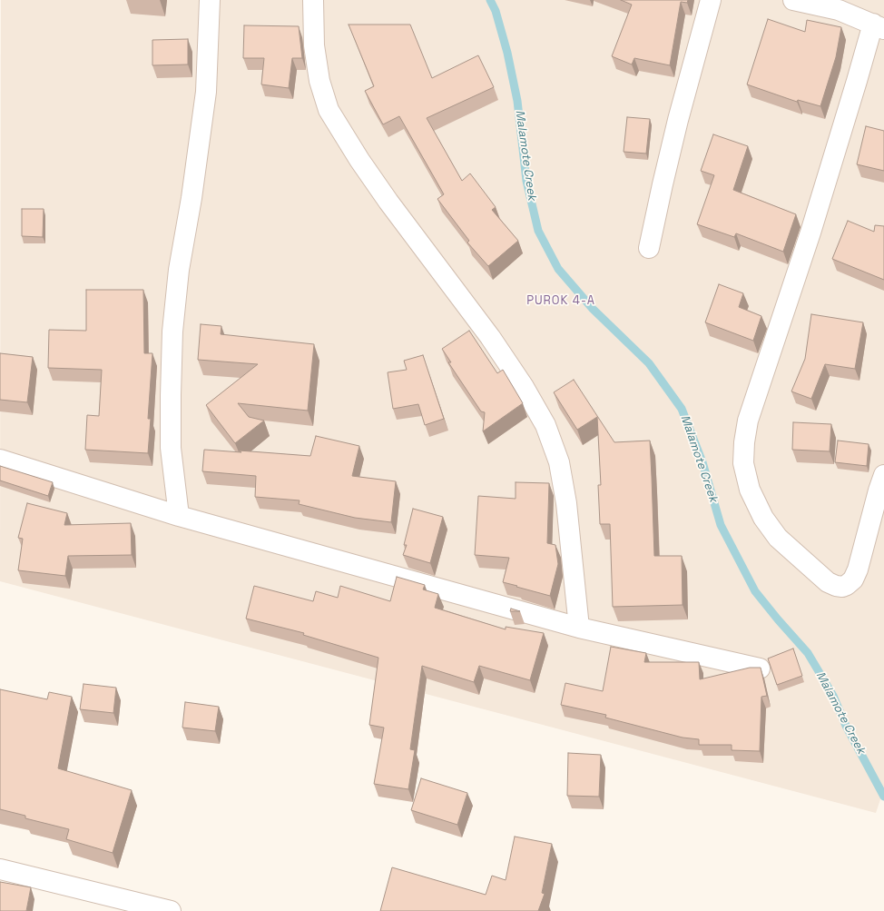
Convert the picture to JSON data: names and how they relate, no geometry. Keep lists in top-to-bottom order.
{
  "districts": ["PUROK 4-A"],
  "water": ["Malamote Creek"]
}
